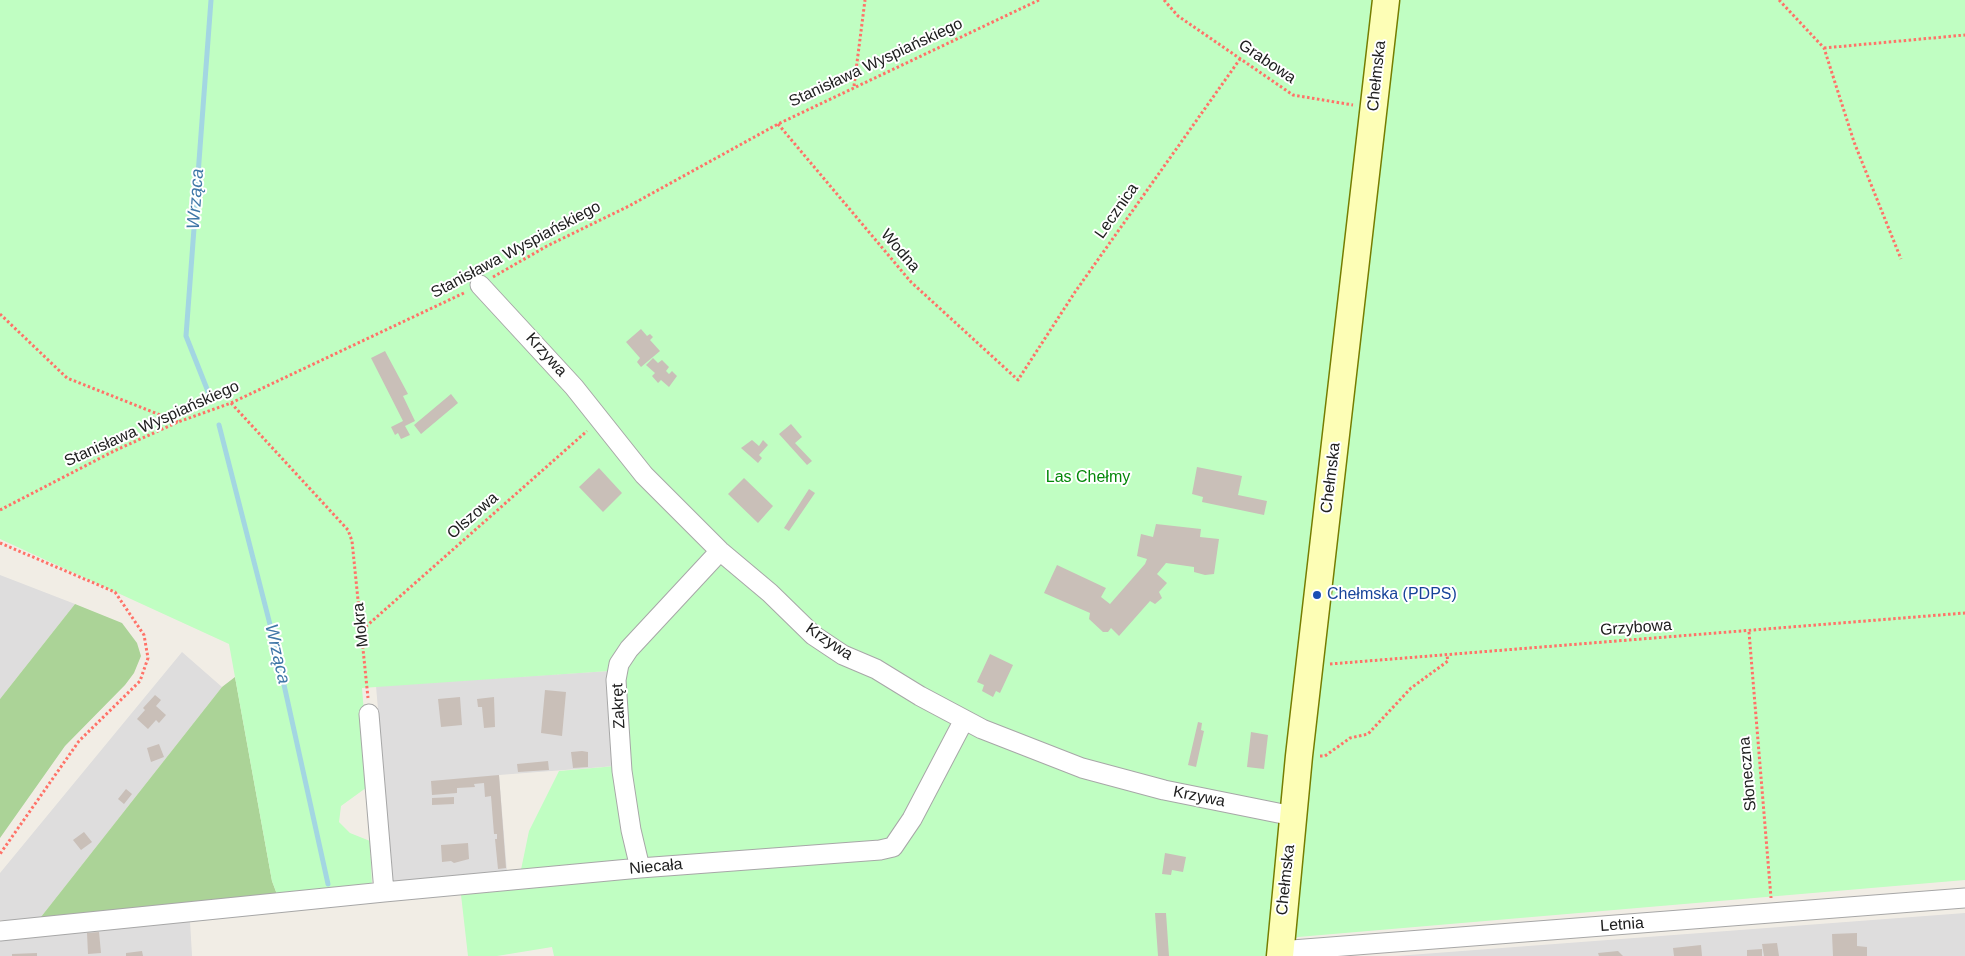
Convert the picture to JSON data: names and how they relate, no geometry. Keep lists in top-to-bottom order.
{
  "streets": {
    "street": [
      "Chełmska",
      "Krzywa",
      "Zakręt",
      "Niecała",
      "Letnia"
    ],
    "path": [
      "Grabowa",
      "Stanisława Wyspiańskiego",
      "Lecznica",
      "Wodna",
      "Olszowa",
      "Mokra",
      "Grzybowa",
      "Słoneczna"
    ]
  },
  "crossings": [
    ["Grabowa", "Chełmska"],
    ["Grabowa", "Lecznica"],
    ["Stanisława Wyspiańskiego", "Wodna"],
    ["Stanisława Wyspiańskiego", "Krzywa"],
    ["Stanisława Wyspiańskiego", "Mokra"],
    ["Chełmska", "Krzywa"],
    ["Chełmska", "Grzybowa"],
    ["Chełmska", "Letnia"],
    ["Lecznica", "Wodna"],
    ["Krzywa", "Olszowa"],
    ["Krzywa", "Zakręt"],
    ["Krzywa", "Niecała"],
    ["Olszowa", "Mokra"],
    ["Grzybowa", "Słoneczna"],
    ["Zakręt", "Niecała"],
    ["Słoneczna", "Letnia"]
  ],
  "water": ["Wrząca"],
  "parks": ["Las Chełmy"],
  "places": ["Chełmska (PDPS)"]
}
